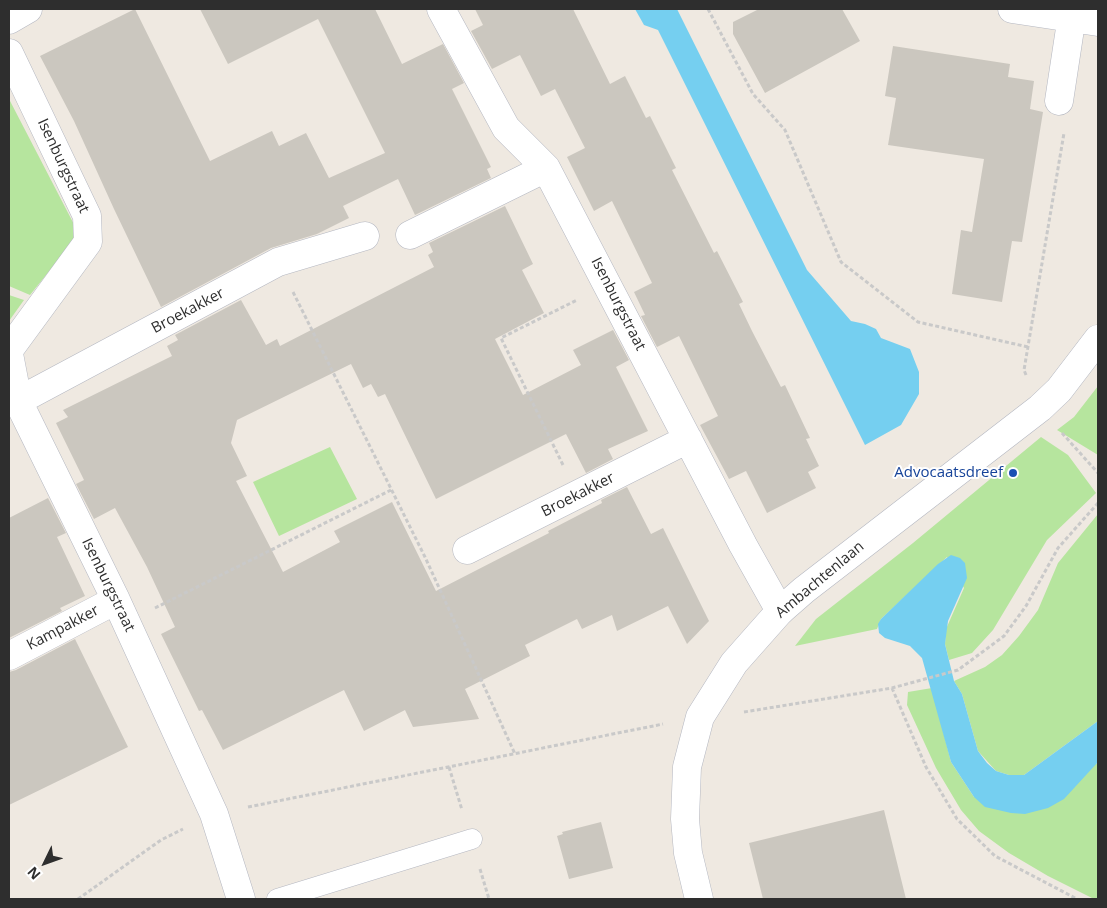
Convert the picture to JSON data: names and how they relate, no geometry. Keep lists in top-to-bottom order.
{
  "streets": {
    "street": [
      "Isenburgstraat",
      "Broekakker",
      "Ambachtenlaan",
      "Kampakker"
    ]
  },
  "crossings": [
    ["Isenburgstraat", "Broekakker"],
    ["Isenburgstraat", "Ambachtenlaan"],
    ["Isenburgstraat", "Kampakker"]
  ],
  "places": ["Advocaatsdreef"],
  "north": "bottom left"
}
